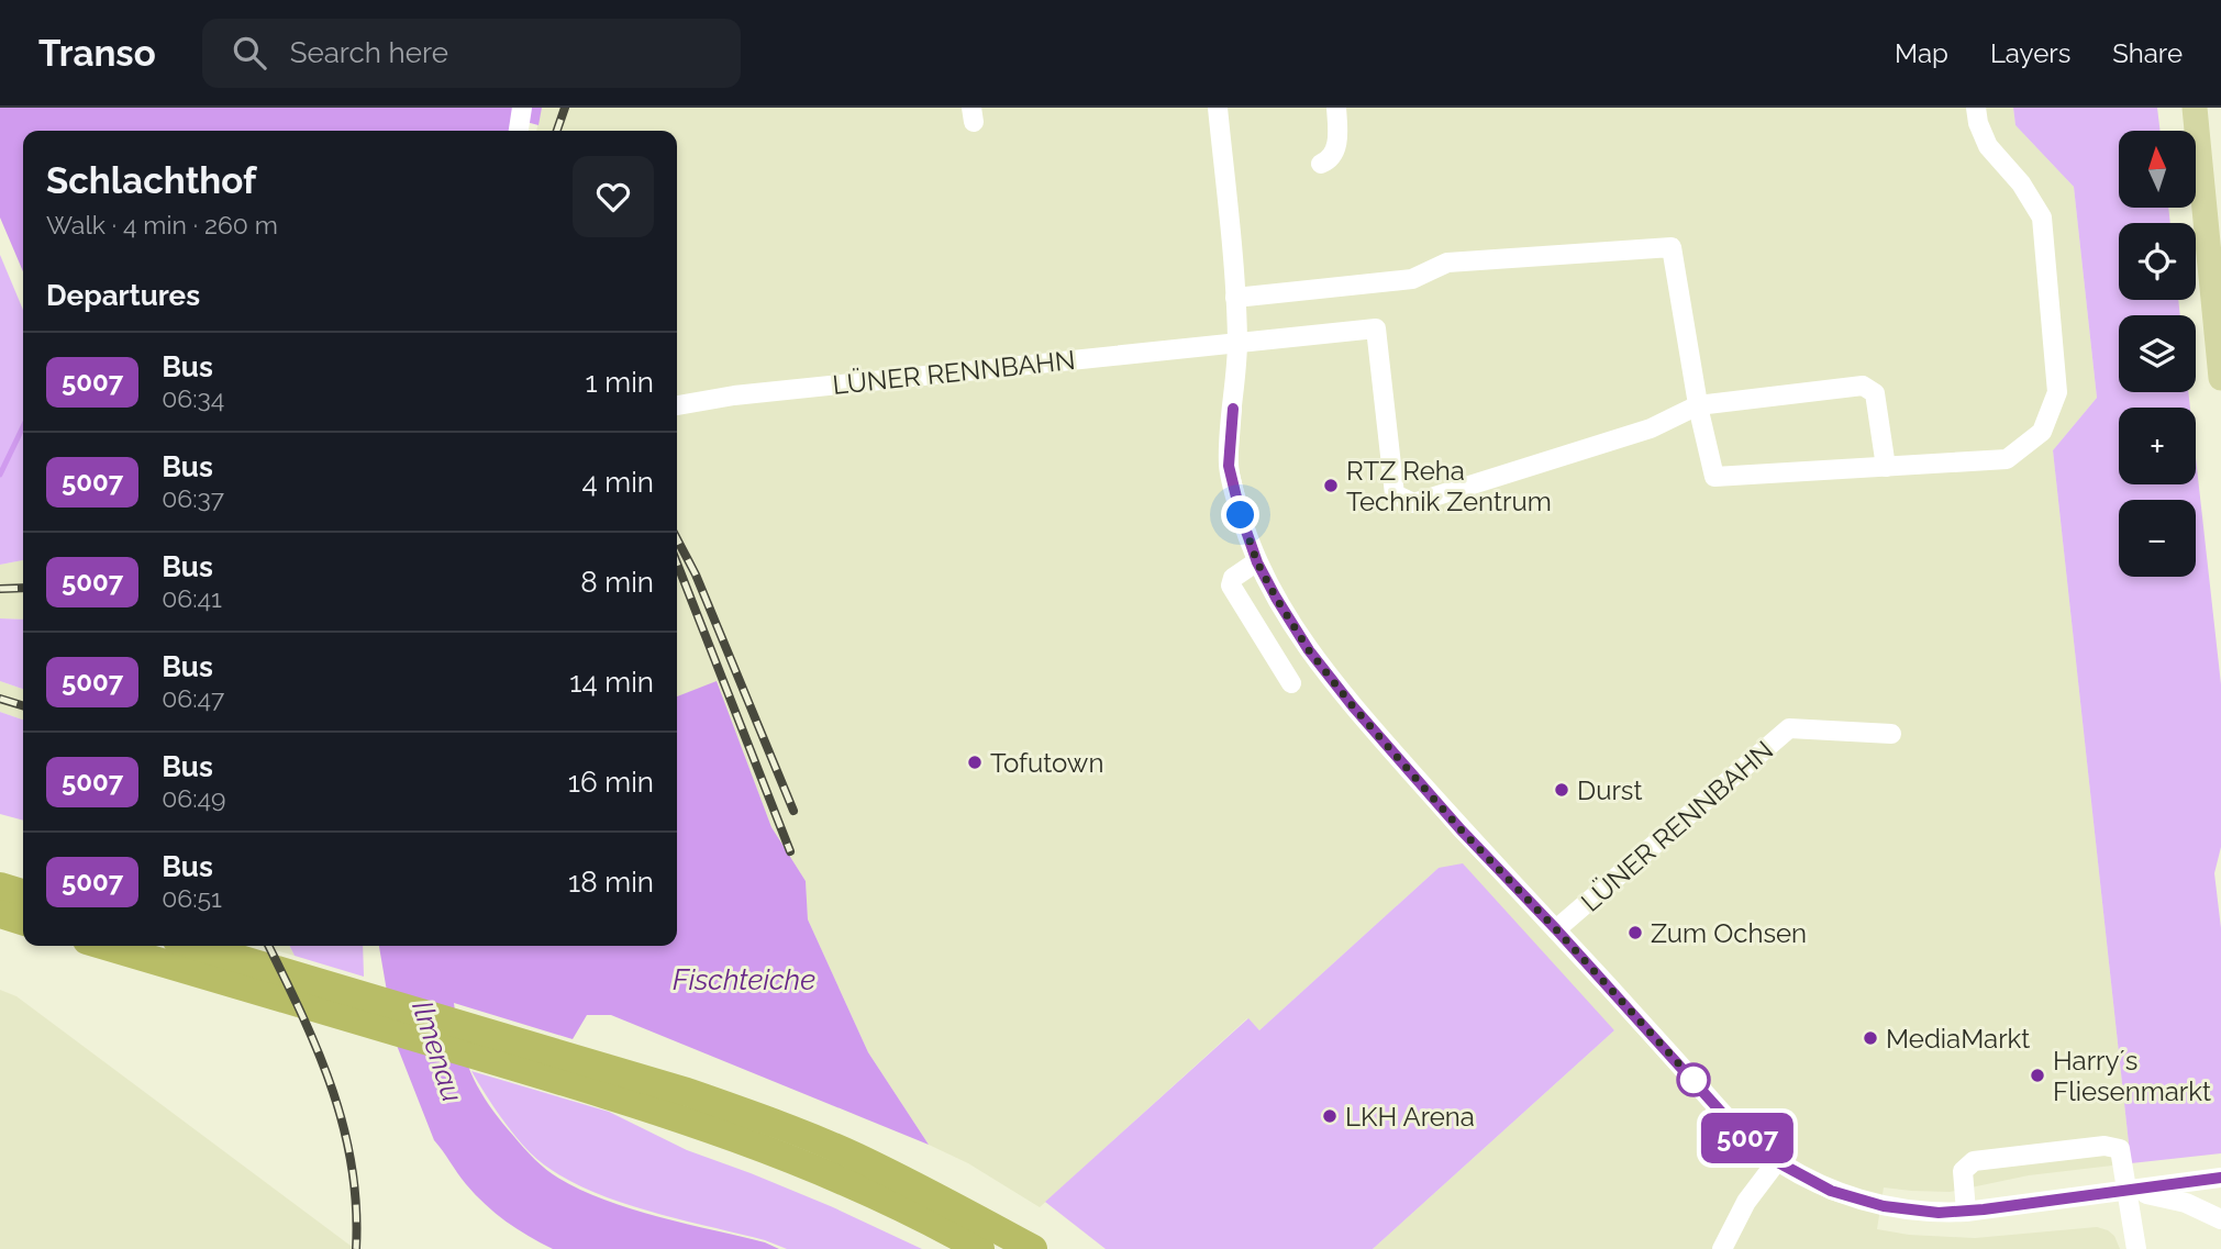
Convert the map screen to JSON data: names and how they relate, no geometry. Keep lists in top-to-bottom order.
{
  "streets": {
    "street": ["LÜNER RENNBAHN"]
  },
  "water": ["Fischteiche", "Ilmenau"],
  "places": [
    "RTZ Reha Technik Zentrum",
    "Tofutown",
    "Durst",
    "Zum Ochsen",
    "MediaMarkt",
    "Harry´s Fliesenmarkt",
    "LKH Arena"
  ],
  "lines": ["bus line 5007"],
  "north": "top",
  "page": {
    "header": "Transo",
    "search": "Search here",
    "nav": ["Map", "Layers", "Share"],
    "on_map": "5007",
    "map_buttons": ["+", "−"],
    "heading": [
      ["Schlachthof", "Walk · 4 min · 260 m"],
      "Departures"
    ],
    "list": [
      {
        "mark": "5007",
        "name": "Bus",
        "note": "06:34",
        "value": "1 min"
      },
      {
        "mark": "5007",
        "name": "Bus",
        "note": "06:37",
        "value": "4 min"
      },
      {
        "mark": "5007",
        "name": "Bus",
        "note": "06:41",
        "value": "8 min"
      },
      {
        "mark": "5007",
        "name": "Bus",
        "note": "06:47",
        "value": "14 min"
      },
      {
        "mark": "5007",
        "name": "Bus",
        "note": "06:49",
        "value": "16 min"
      },
      {
        "mark": "5007",
        "name": "Bus",
        "note": "06:51",
        "value": "18 min"
      }
    ]
  }
}
